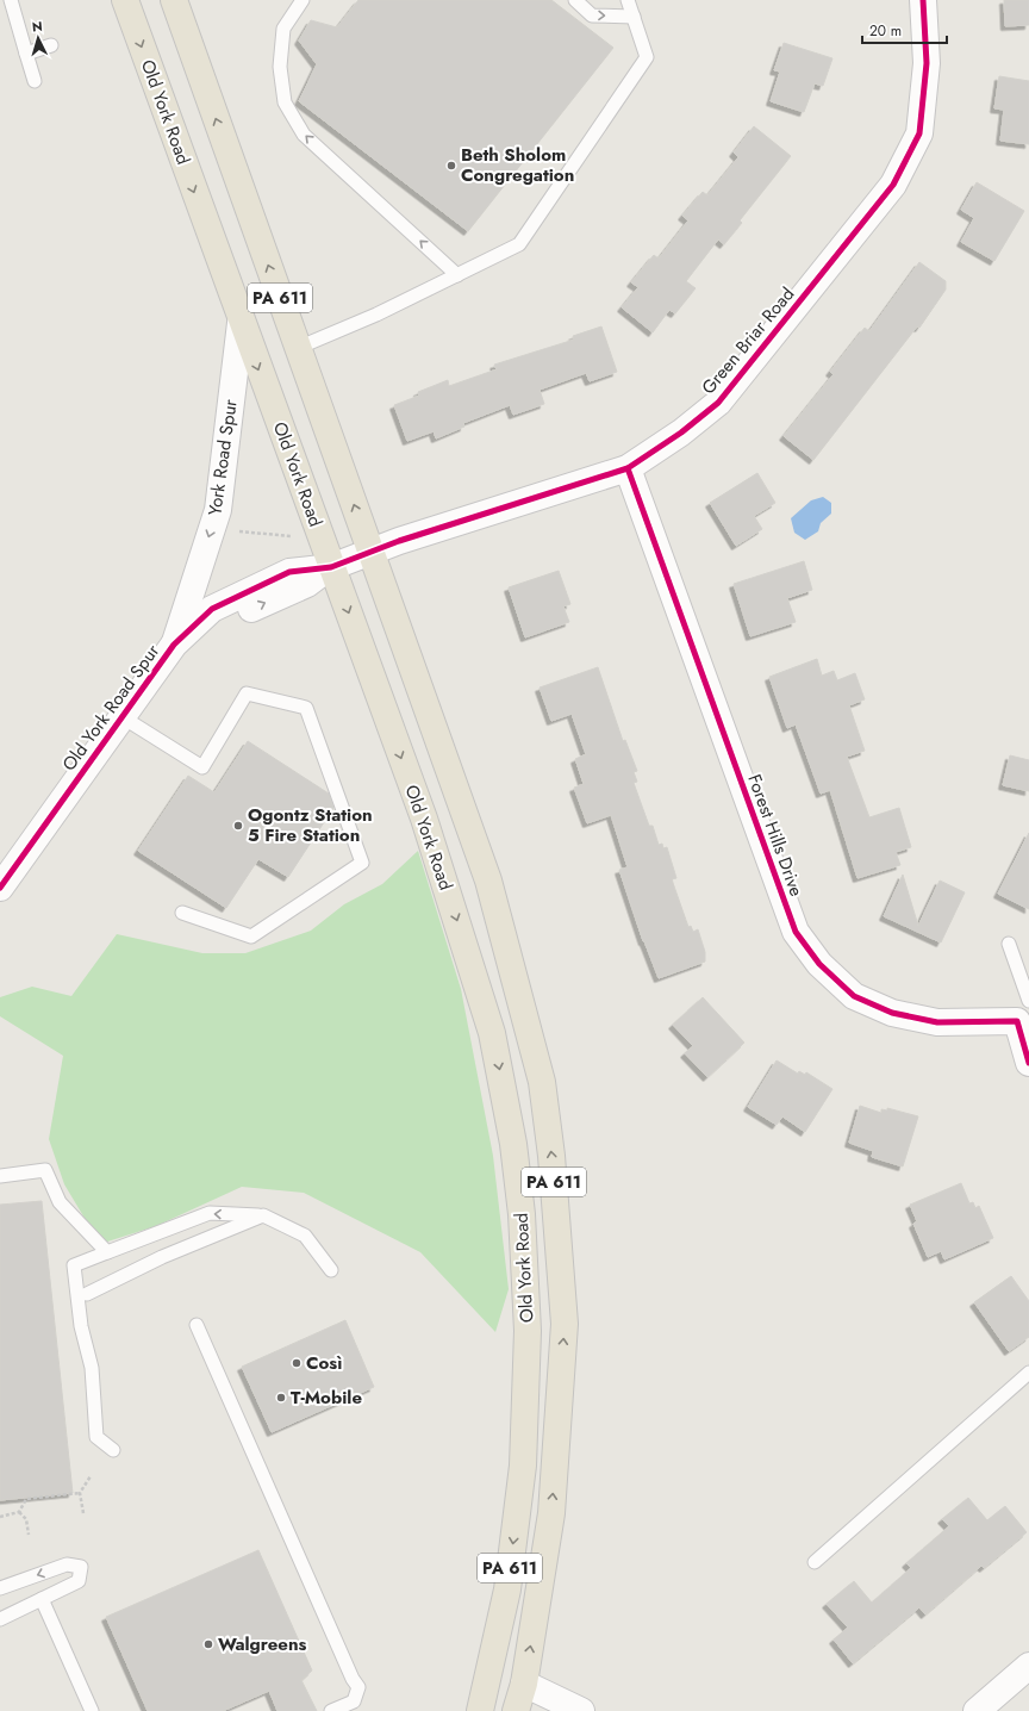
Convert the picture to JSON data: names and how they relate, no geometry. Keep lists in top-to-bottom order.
{
  "streets": {
    "highway": ["Old York Road", "PA 611"],
    "street": [
      "Green Briar Road",
      "York Road Spur",
      "Old York Road Spur",
      "Forest Hills Drive"
    ]
  },
  "crossings": [
    ["Old York Road", "Green Briar Road"],
    ["Old York Road", "York Road Spur"],
    ["Old York Road", "Old York Road Spur"],
    ["Green Briar Road", "Old York Road Spur"],
    ["Green Briar Road", "Forest Hills Drive"],
    ["York Road Spur", "Old York Road Spur"]
  ],
  "one_way": ["York Road Spur"],
  "places": [
    "Beth Sholom Congregation",
    "Ogontz Station 5 Fire Station",
    "Così",
    "T-Mobile",
    "Walgreens"
  ],
  "scale_bar": "20 m",
  "north": "top"
}
